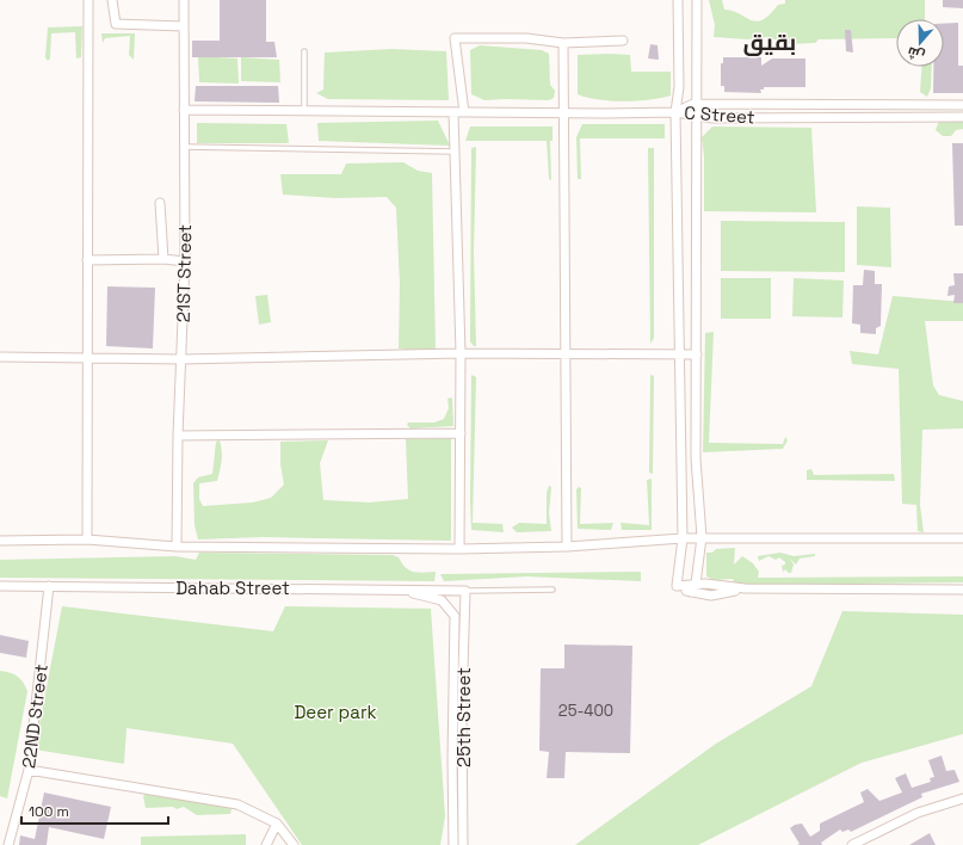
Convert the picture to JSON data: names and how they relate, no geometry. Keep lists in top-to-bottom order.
{
  "streets": {
    "street": [
      "C Street",
      "21ST Street",
      "Dahab Street",
      "22ND Street",
      "25th Street"
    ]
  },
  "crossings": [
    ["Dahab Street", "22ND Street"],
    ["Dahab Street", "25th Street"]
  ],
  "districts": ["بقيق"],
  "parks": ["Deer park"],
  "house_numbers": ["25-400"],
  "scale_bar": "100 m",
  "north": "bottom"
}
